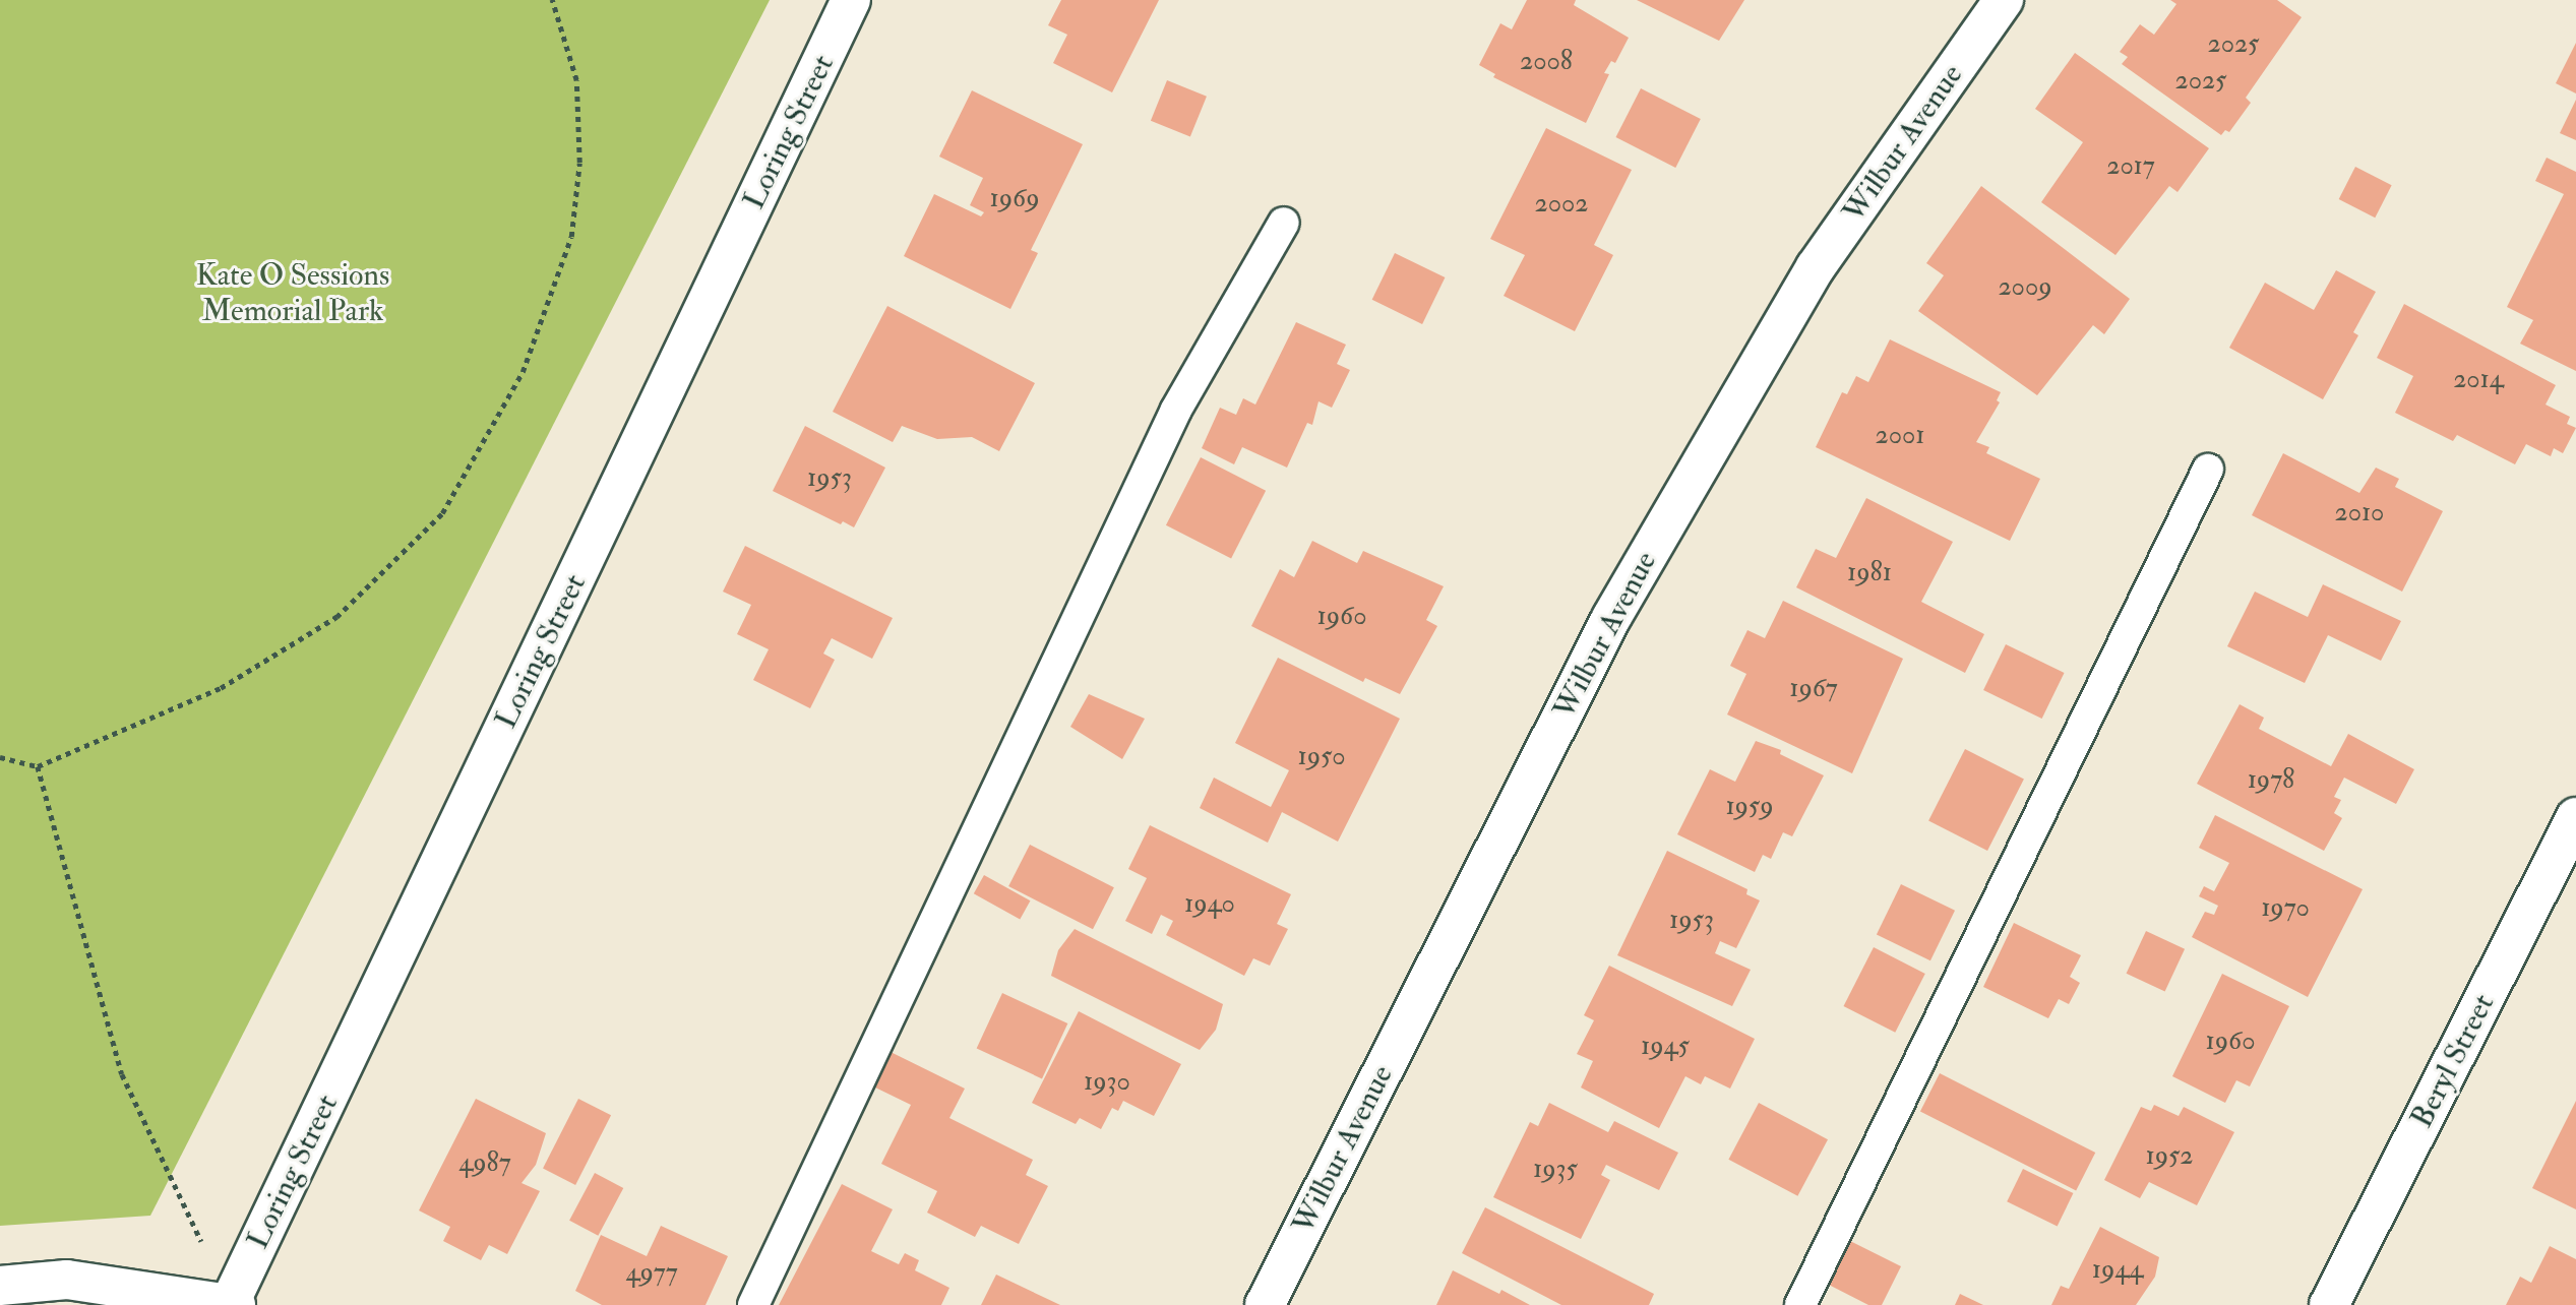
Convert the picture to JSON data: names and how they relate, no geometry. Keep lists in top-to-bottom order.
{
  "streets": {
    "street": ["Loring Street", "Wilbur Avenue", "Beryl Street"]
  },
  "parks": ["Kate O Sessions Memorial Park"],
  "house_numbers": [
    "2025",
    "2008",
    "2025",
    "2017",
    "1969",
    "2002",
    "2009",
    "2014",
    "2001",
    "1953",
    "2010",
    "1981",
    "1960",
    "1967",
    "1950",
    "1978",
    "1959",
    "1940",
    "1970",
    "1953",
    "1960",
    "1945",
    "1930",
    "1952",
    "4987",
    "1935",
    "1944",
    "4977"
  ]
}
